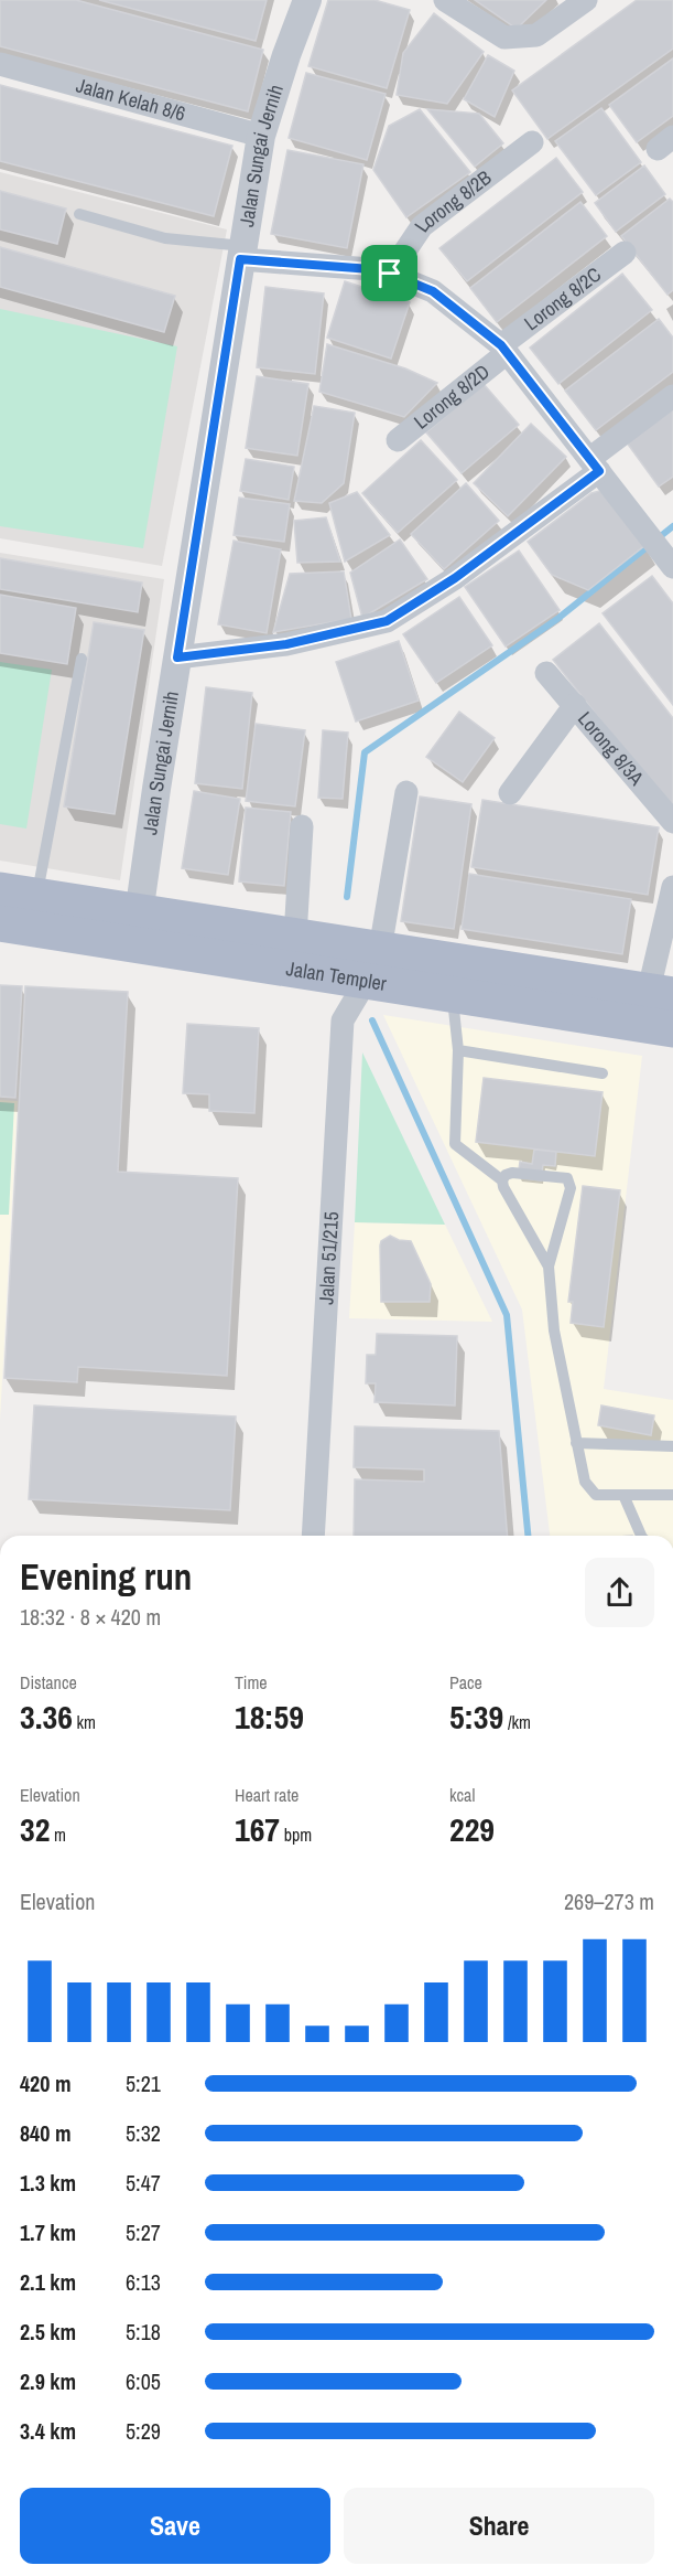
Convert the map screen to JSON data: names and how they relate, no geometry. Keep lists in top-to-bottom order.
{
  "streets": {
    "main road": ["Jalan Templer"],
    "street": [
      "Jalan Kelah 8/6",
      "Jalan Sungai Jernih",
      "Lorong 8/2B",
      "Lorong 8/2C",
      "Lorong 8/2D",
      "Lorong 8/3A",
      "Jalan 51/215"
    ]
  },
  "crossings": [
    ["Jalan Kelah 8/6", "Jalan Sungai Jernih"],
    ["Jalan Sungai Jernih", "Jalan Templer"],
    ["Lorong 8/2C", "Lorong 8/2D"],
    ["Jalan Templer", "Jalan 51/215"]
  ],
  "page": {
    "heading": ["Evening run", "18:32 · 8 × 420 m"],
    "stats": [
      ["Distance", "3.36 km"],
      ["Time", "18:59"],
      ["Pace", "5:39 /km"],
      ["Elevation", "32 m"],
      ["Heart rate", "167 bpm"],
      ["kcal", "229"]
    ],
    "chart": ["Elevation", "269–273 m"],
    "list": [
      {
        "name": "420 m",
        "note": "5:21"
      },
      {
        "name": "840 m",
        "note": "5:32"
      },
      {
        "name": "1.3 km",
        "note": "5:47"
      },
      {
        "name": "1.7 km",
        "note": "5:27"
      },
      {
        "name": "2.1 km",
        "note": "6:13"
      },
      {
        "name": "2.5 km",
        "note": "5:18"
      },
      {
        "name": "2.9 km",
        "note": "6:05"
      },
      {
        "name": "3.4 km",
        "note": "5:29"
      }
    ],
    "buttons": ["Save", "Share"]
  }
}
